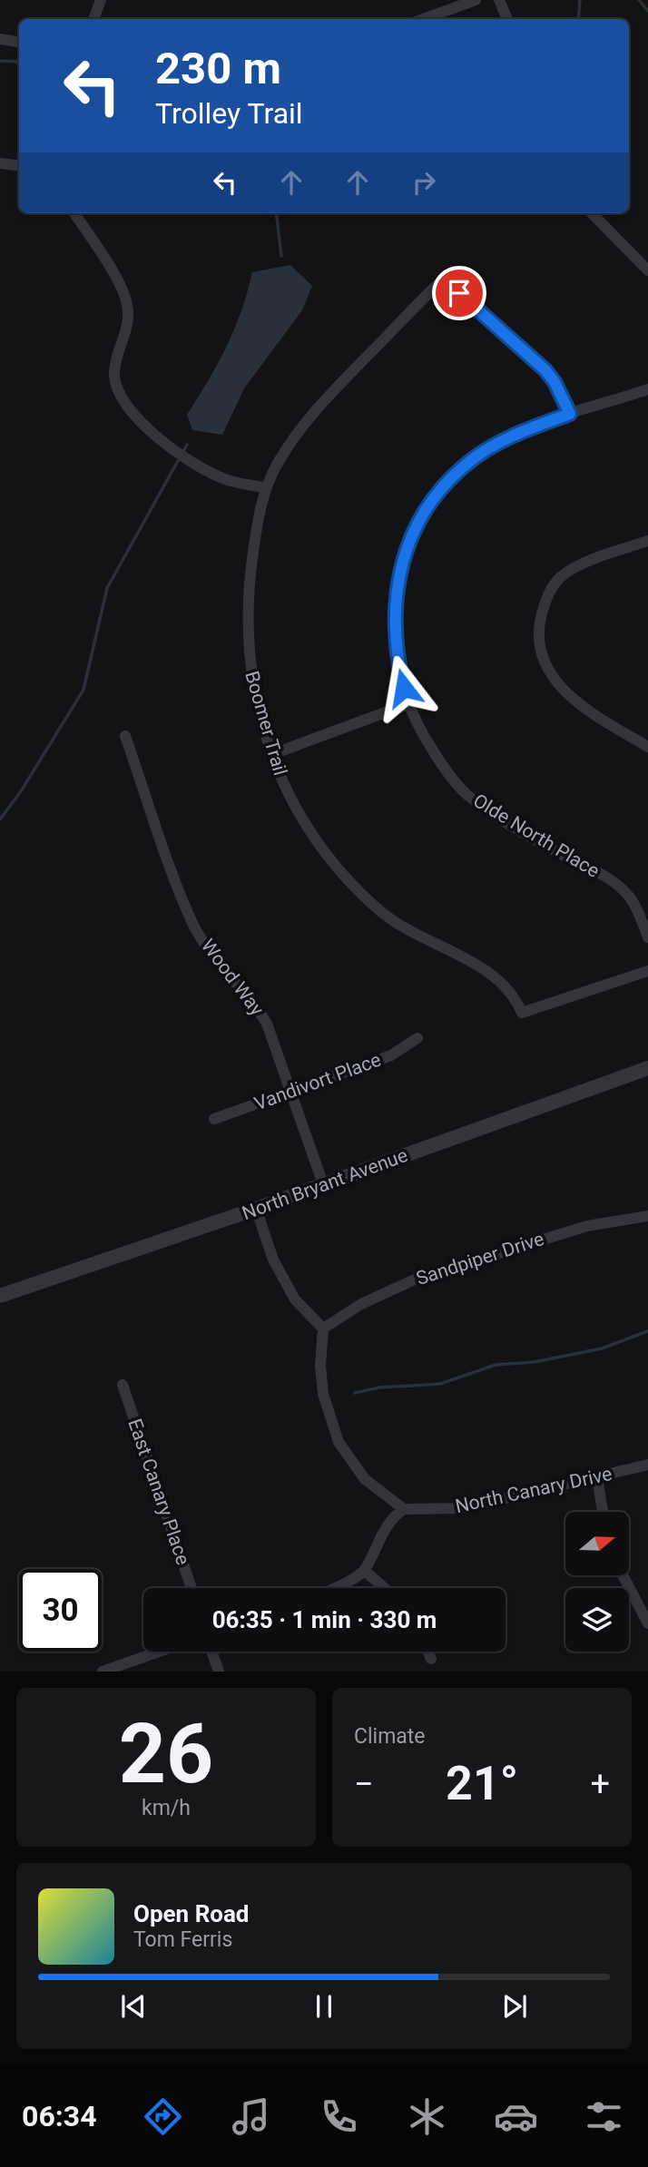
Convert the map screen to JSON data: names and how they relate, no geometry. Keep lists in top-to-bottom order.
{
  "streets": {
    "street": [
      "Boomer Trail",
      "Olde North Place",
      "Wood Way",
      "Vandivort Place",
      "North Bryant Avenue",
      "Sandpiper Drive",
      "North Canary Drive",
      "East Canary Place"
    ]
  },
  "crossings": [
    ["Boomer Trail", "Olde North Place"],
    ["Wood Way", "Vandivort Place"],
    ["Wood Way", "North Bryant Avenue"]
  ],
  "north": "right",
  "page": {
    "turn": ["230 m", "Trolley Trail"],
    "limit": "30",
    "trip": "06:35 · 1 min · 330 m",
    "tile": [
      ["26", "km/h"],
      "Climate"
    ],
    "heat": ["−", "21°", "+"],
    "song": ["Open Road", "Tom Ferris"],
    "tabs": "06:34"
  }
}
